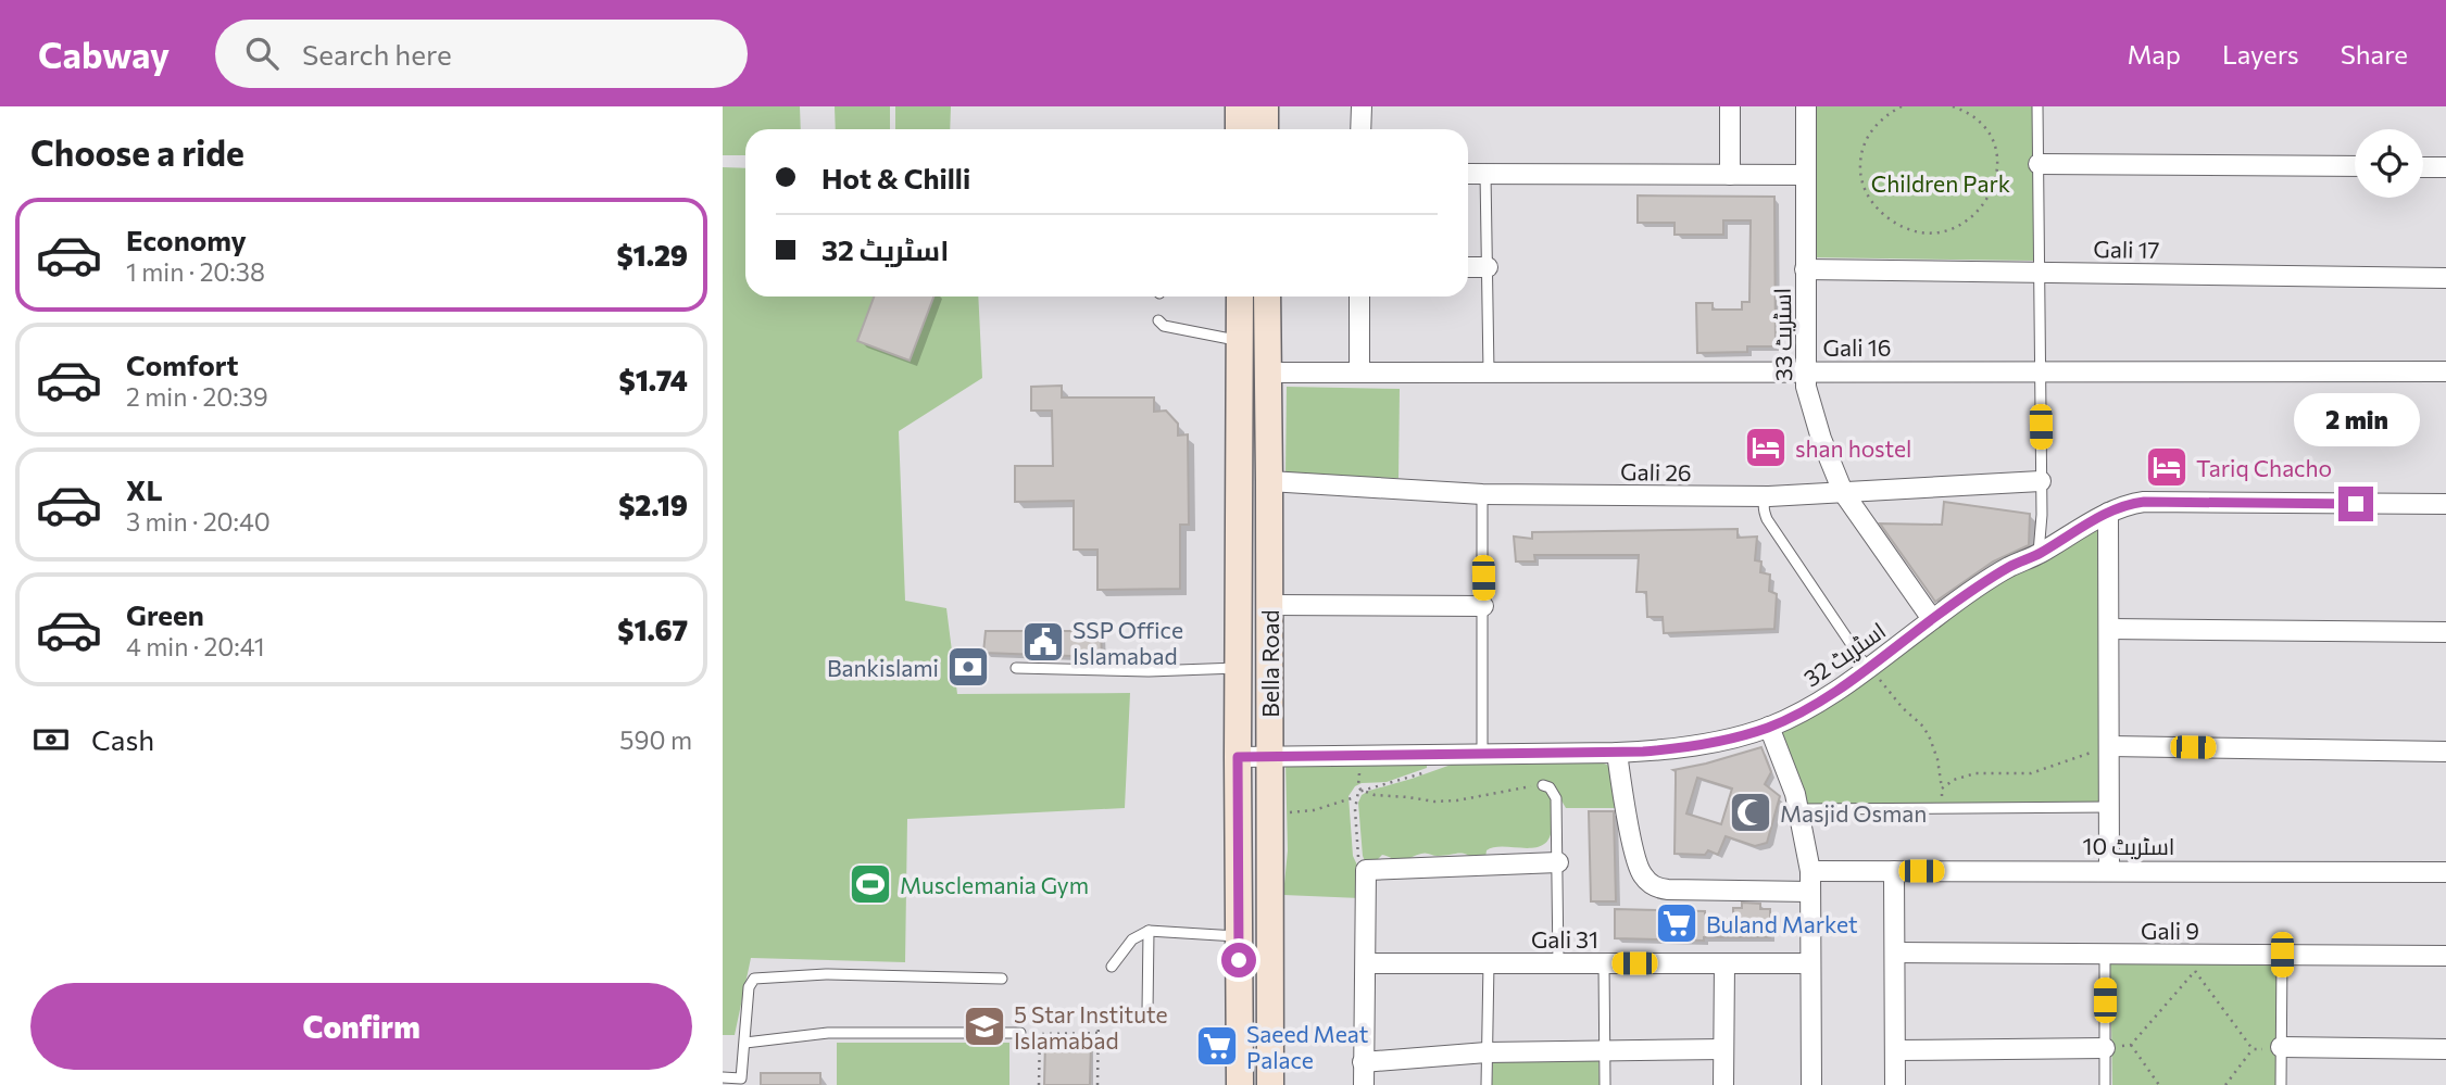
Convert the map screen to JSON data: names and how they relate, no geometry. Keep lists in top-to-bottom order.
{
  "streets": {
    "street": [
      "Gali 17",
      "اسٹریٹ 33",
      "Gali 16",
      "Gali 26",
      "اسٹریٹ 32",
      "Bella Road",
      "اسٹریٹ 10",
      "Gali 9",
      "Gali 31"
    ]
  },
  "crossings": [
    ["Gali 17", "اسٹریٹ 33"],
    ["اسٹریٹ 33", "Gali 16"],
    ["اسٹریٹ 33", "Gali 26"],
    ["اسٹریٹ 33", "اسٹریٹ 32"],
    ["Gali 16", "Bella Road"],
    ["Gali 26", "Bella Road"],
    ["اسٹریٹ 32", "Bella Road"]
  ],
  "parks": ["Children Park"],
  "places": {
    "hotel": ["shan hostel", "Tariq Chacho"],
    "public building": ["SSP Office Islamabad"],
    "bank": ["Bankislami"],
    "mosque": ["Masjid Osman"],
    "sports": ["Musclemania Gym"],
    "supermarket": ["Buland Market", "Saeed Meat Palace"],
    "school or university": ["5 Star Institute Islamabad"]
  },
  "page": {
    "header": "Cabway",
    "search": "Search here",
    "nav": ["Map", "Layers", "Share"],
    "heading": "Choose a ride",
    "banner": ["Hot & Chilli", "اسٹریٹ 32"],
    "list": [
      {
        "name": "Economy",
        "note": "1 min · 20:38",
        "value": "$1.29"
      },
      {
        "name": "Comfort",
        "note": "2 min · 20:39",
        "value": "$1.74"
      },
      {
        "name": "XL",
        "note": "3 min · 20:40",
        "value": "$2.19"
      },
      {
        "name": "Green",
        "note": "4 min · 20:41",
        "value": "$1.67"
      }
    ],
    "bubble": "2 min",
    "pay": ["Cash", "590 m"],
    "buttons": "Confirm"
  }
}
